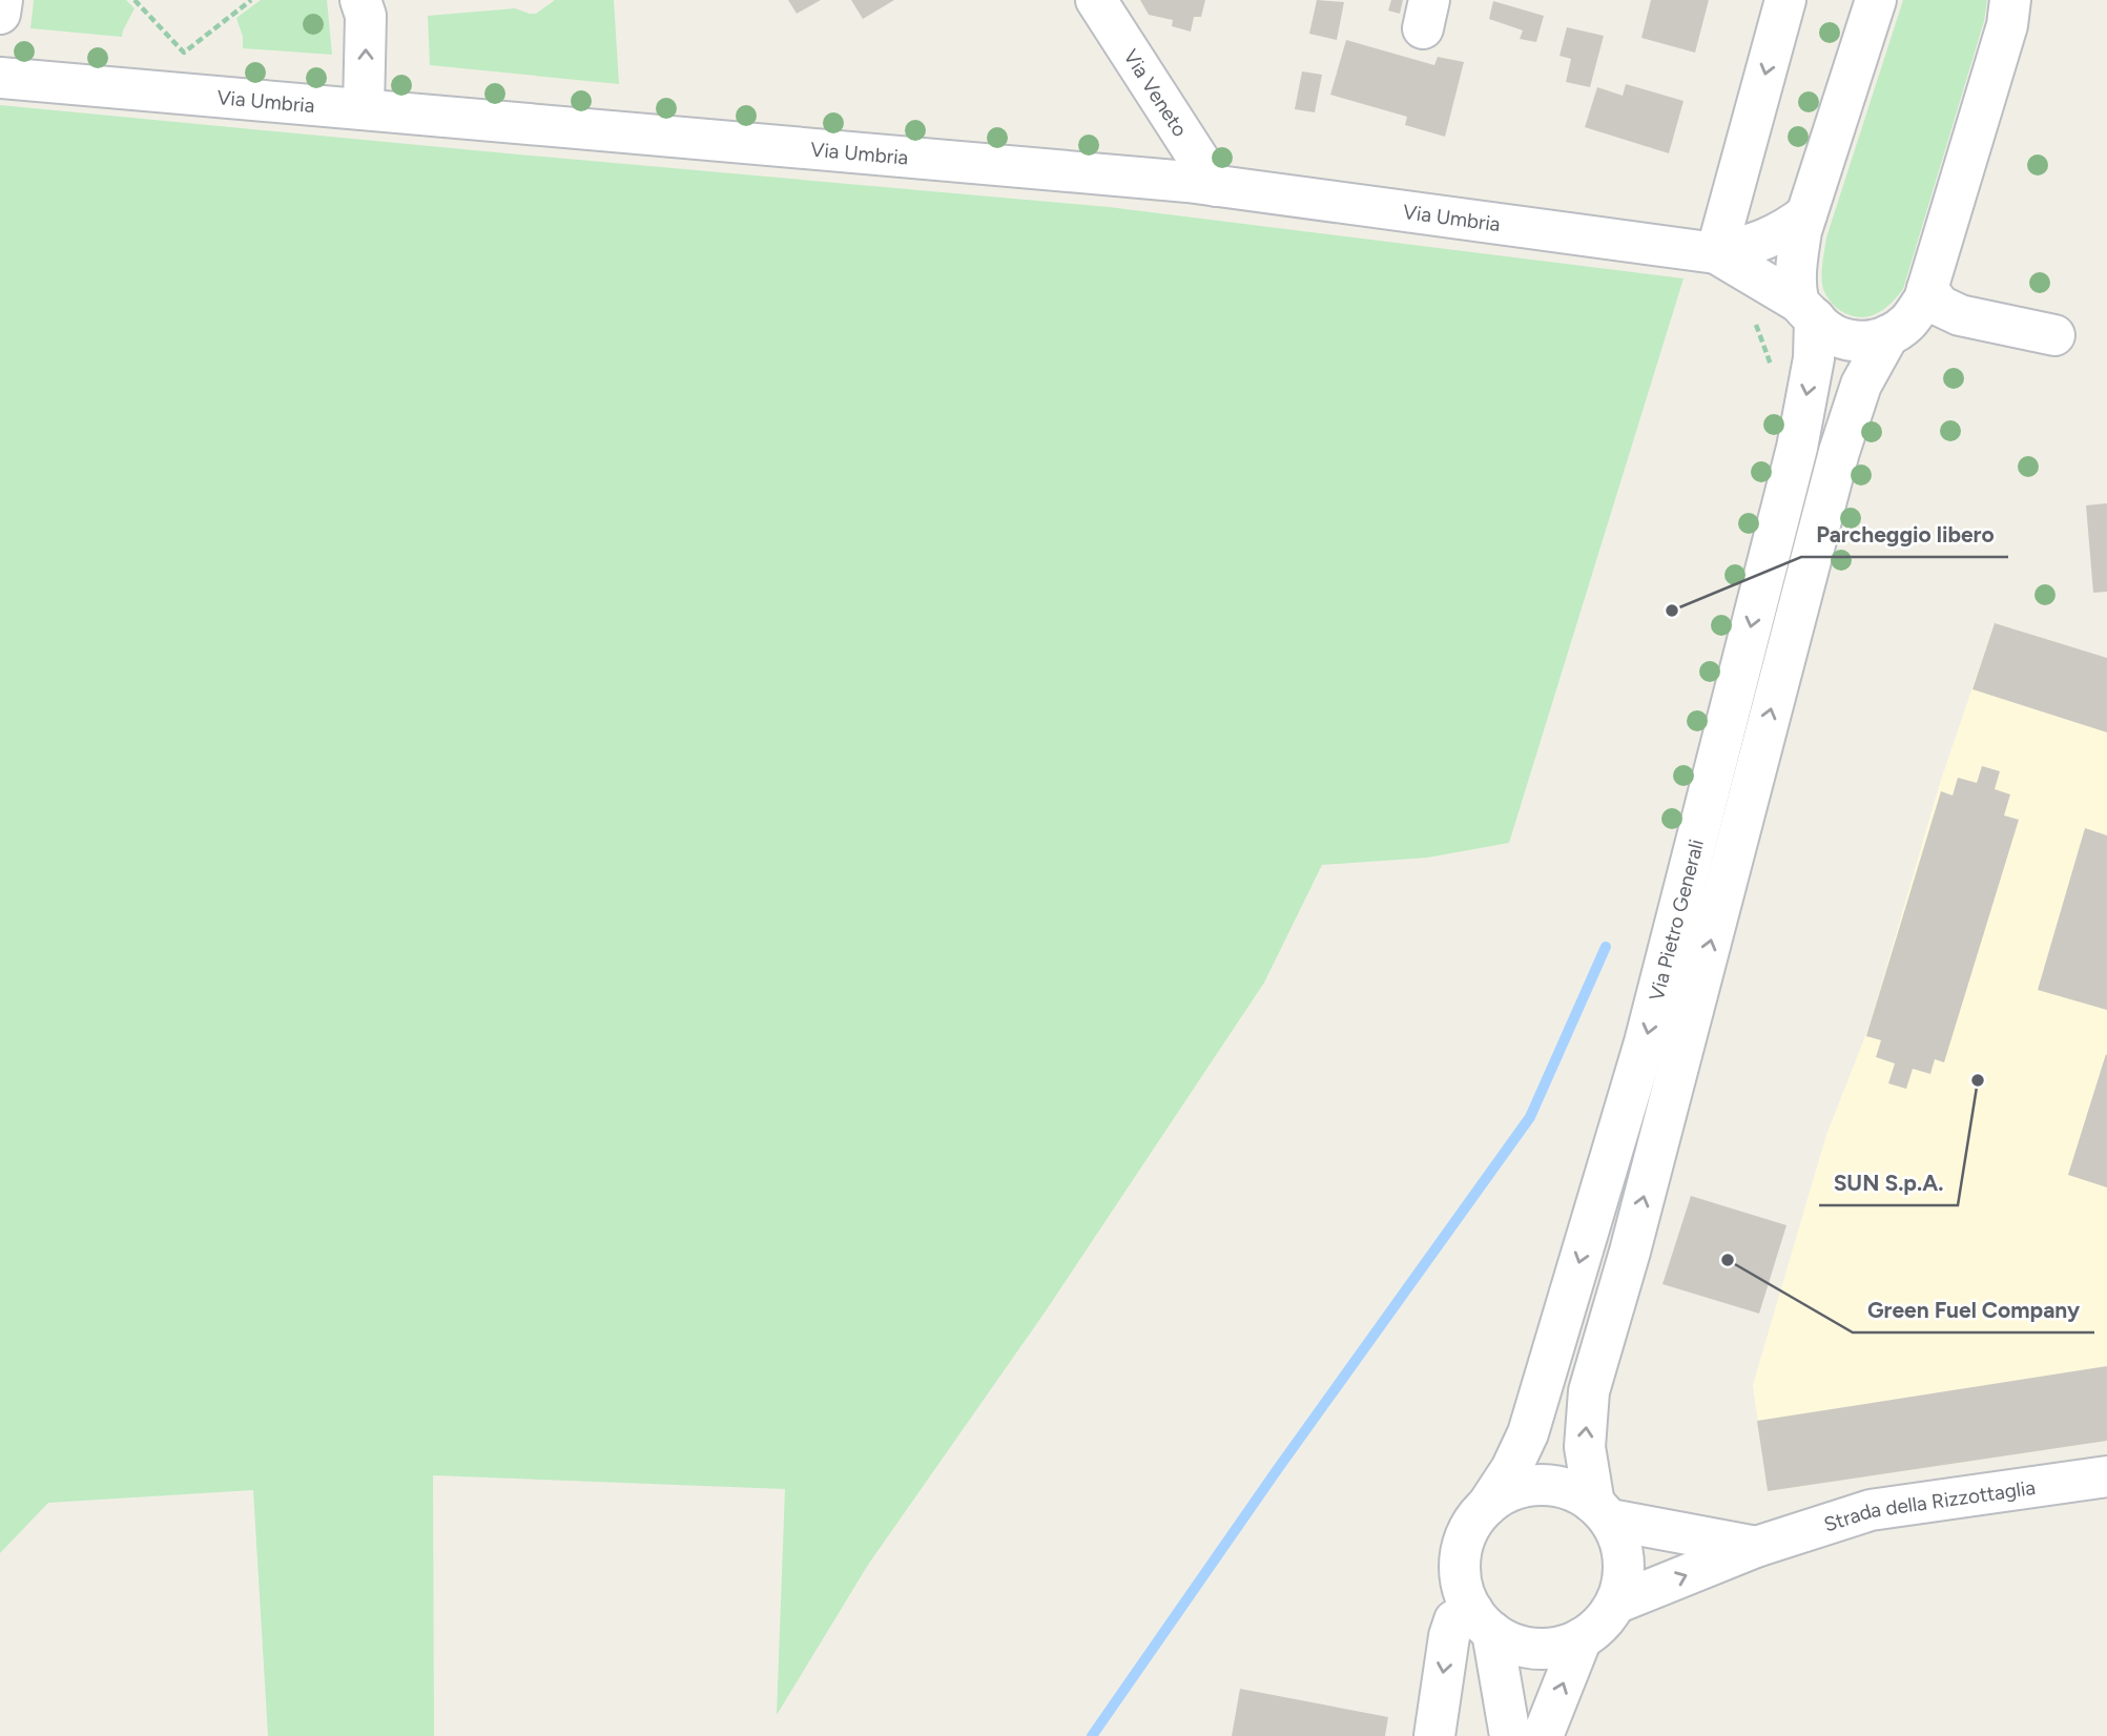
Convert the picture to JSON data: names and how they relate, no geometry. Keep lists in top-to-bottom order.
{
  "streets": {
    "street": [
      "Via Veneto",
      "Via Umbria",
      "Via Pietro Generali",
      "Strada della Rizzottaglia"
    ]
  },
  "crossings": [
    ["Via Veneto", "Via Umbria"],
    ["Via Pietro Generali", "Strada della Rizzottaglia"]
  ],
  "places": ["Parcheggio libero", "SUN S.p.A.", "Green Fuel Company"]
}
